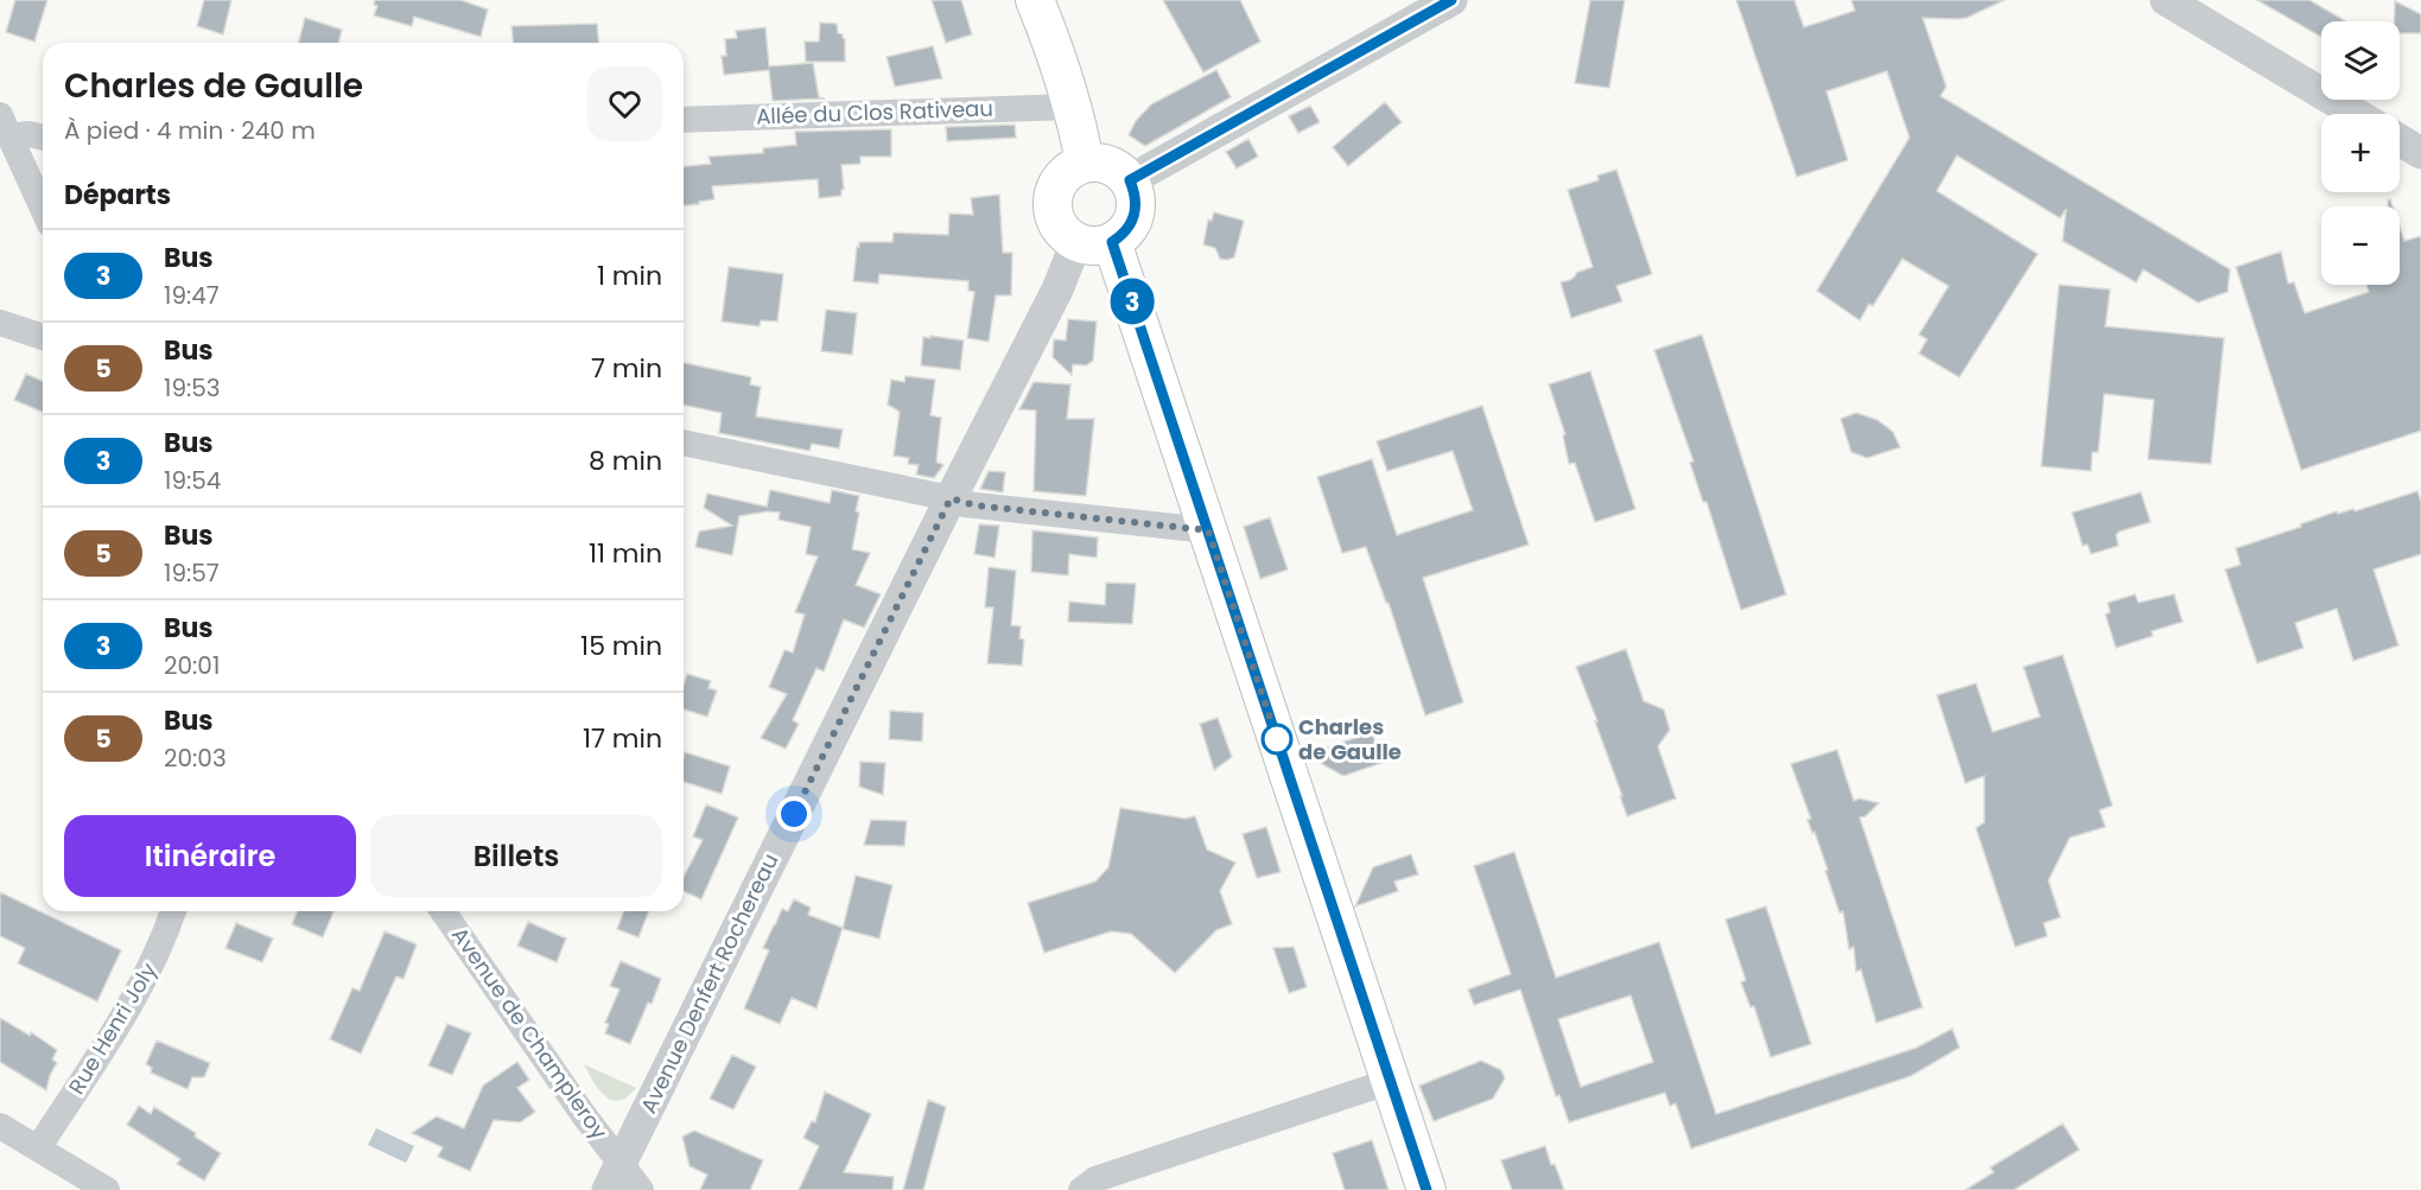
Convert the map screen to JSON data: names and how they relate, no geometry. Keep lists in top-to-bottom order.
{
  "streets": {
    "street": [
      "Allée du Clos Rativeau",
      "Avenue Denfert Rochereau",
      "Rue Henri Joly",
      "Avenue de Champleroy"
    ]
  },
  "crossings": [
    ["Avenue Denfert Rochereau", "Avenue de Champleroy"]
  ],
  "places": ["Charles de Gaulle"],
  "lines": ["bus line 3"],
  "page": {
    "on_map": "3",
    "map_buttons": ["+", "−"],
    "heading": [
      ["Charles de Gaulle", "À pied · 4 min · 240 m"],
      "Départs"
    ],
    "list": [
      {
        "mark": "3",
        "name": "Bus",
        "note": "19:47",
        "value": "1 min"
      },
      {
        "mark": "5",
        "name": "Bus",
        "note": "19:53",
        "value": "7 min"
      },
      {
        "mark": "3",
        "name": "Bus",
        "note": "19:54",
        "value": "8 min"
      },
      {
        "mark": "5",
        "name": "Bus",
        "note": "19:57",
        "value": "11 min"
      },
      {
        "mark": "3",
        "name": "Bus",
        "note": "20:01",
        "value": "15 min"
      },
      {
        "mark": "5",
        "name": "Bus",
        "note": "20:03",
        "value": "17 min"
      }
    ],
    "buttons": ["Itinéraire", "Billets"]
  }
}
